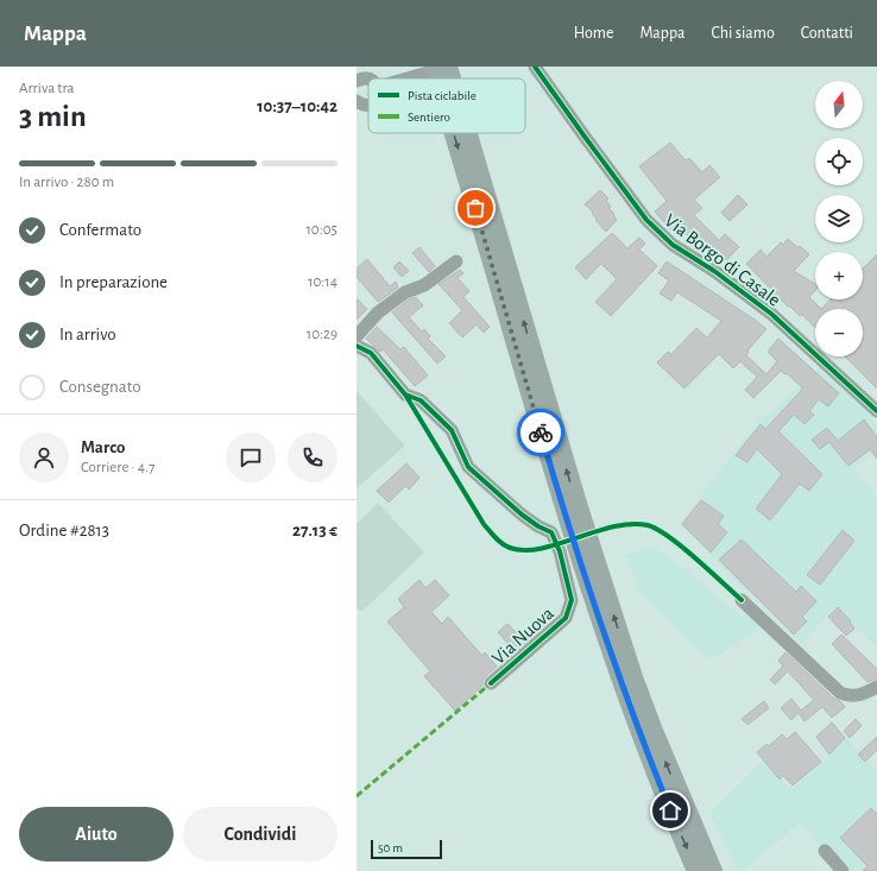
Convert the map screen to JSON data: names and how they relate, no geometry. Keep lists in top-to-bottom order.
{
  "streets": {
    "street": ["Via Borgo di Casale", "Via Nuova"]
  },
  "legend": ["Pista ciclabile", "Sentiero"],
  "scale_bar": "50 m",
  "north": "top",
  "page": {
    "header": "Mappa",
    "nav": [
      "Home",
      "Mappa",
      "Chi siamo",
      "Contatti"
    ],
    "heading": ["3 min", "Arriva tra", "10:37–10:42"],
    "panel": [
      "Marco",
      "Corriere · 4.7",
      "Ordine #2813",
      "27.13 €"
    ],
    "map_buttons": ["+", "−"],
    "bar": "In arrivo · 280 m",
    "list": [
      ["Confermato", "10:05"],
      ["In preparazione", "10:14"],
      ["In arrivo", "10:29"],
      "Consegnato"
    ],
    "buttons": ["Aiuto", "Condividi"],
    "scale": "50 m"
  }
}
